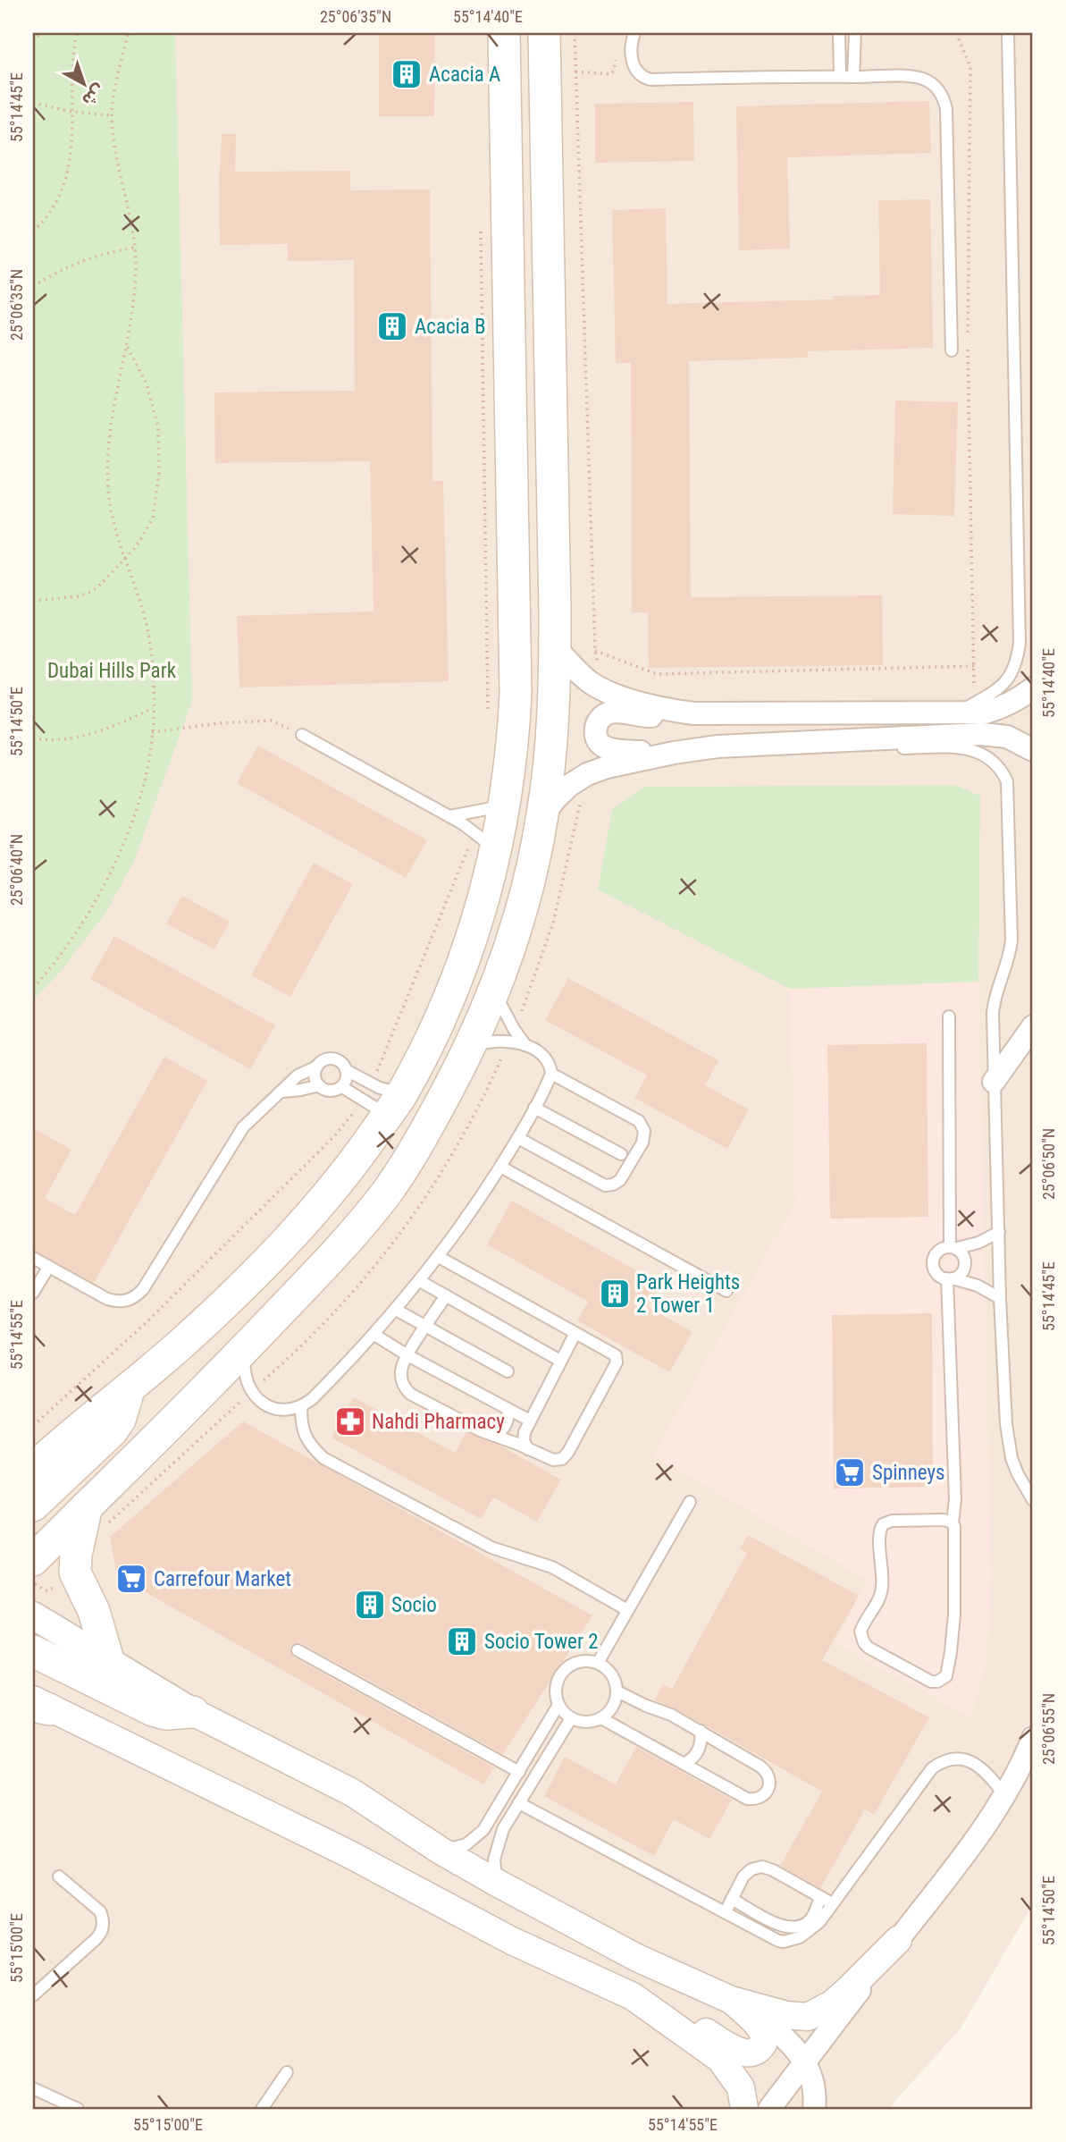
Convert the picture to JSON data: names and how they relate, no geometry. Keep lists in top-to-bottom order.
{
  "parks": ["Dubai Hills Park"],
  "places": {
    "building": [
      "Acacia A",
      "Acacia B",
      "Park Heights 2 Tower 1",
      "Socio",
      "Socio Tower 2"
    ],
    "pharmacy": ["Nahdi Pharmacy"],
    "supermarket": ["Spinneys", "Carrefour Market"]
  },
  "north": "bottom right",
  "coordinates": [
    "25°06'35\"N",
    "55°14'40\"E",
    "55°14'45\"E",
    "55°14'50\"E",
    "25°06'40\"N",
    "25°06'50\"N",
    "55°14'55\"E",
    "25°06'55\"N",
    "55°15'00\"E"
  ]
}
